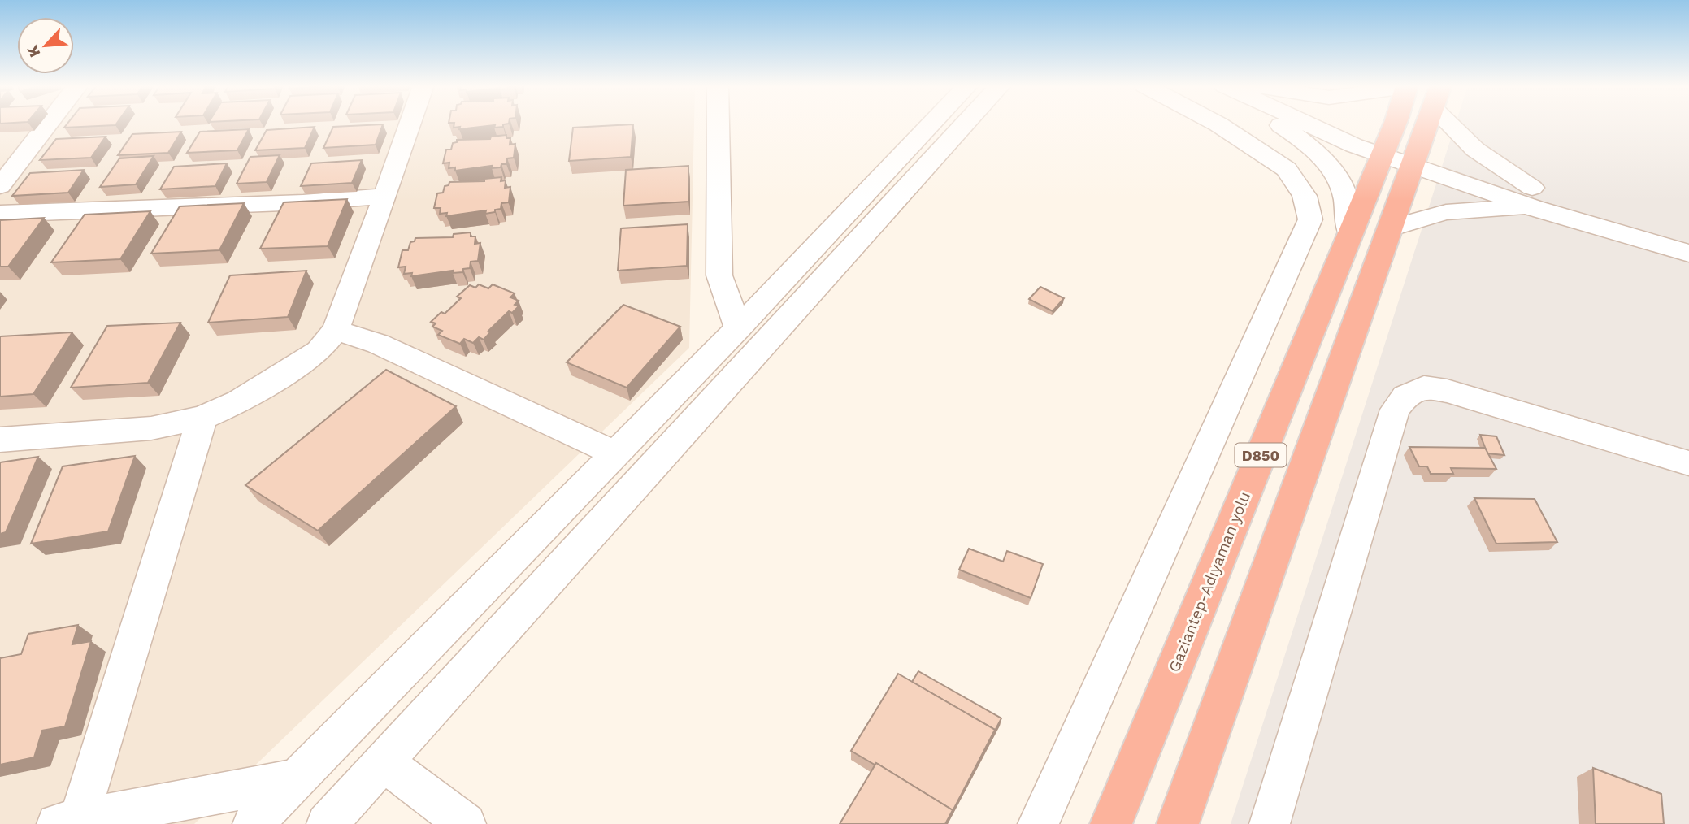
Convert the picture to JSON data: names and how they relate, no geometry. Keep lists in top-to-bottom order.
{
  "streets": {
    "highway": ["D850", "Gaziantep-Adıyaman yolu"]
  },
  "north": "bottom left"
}
